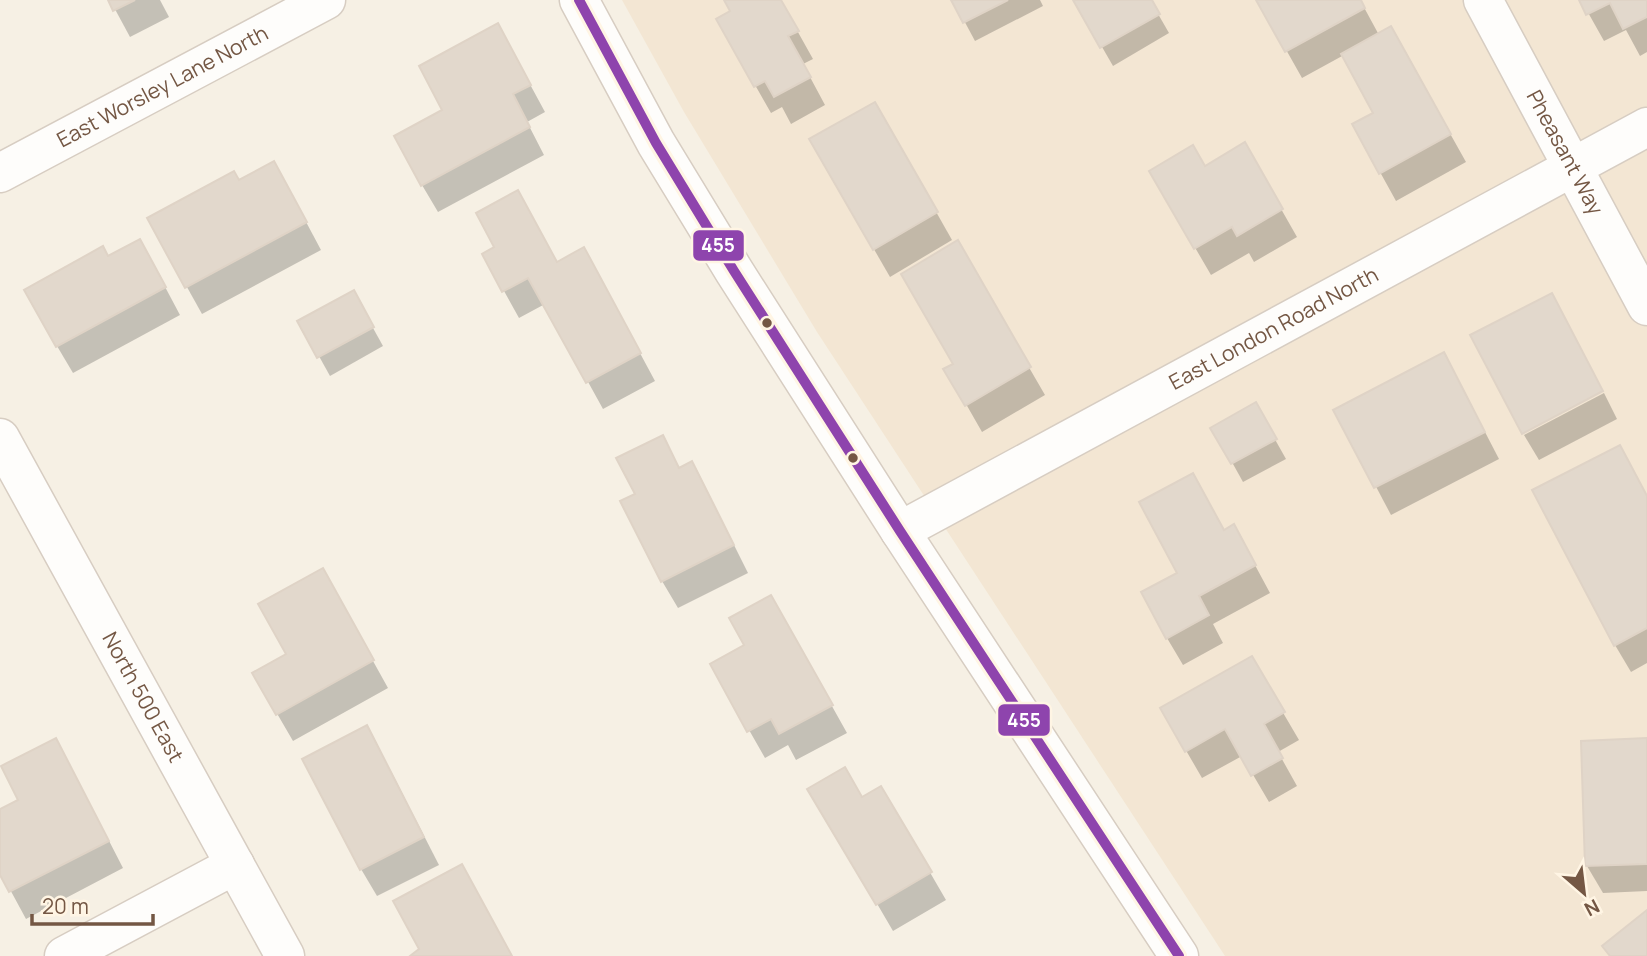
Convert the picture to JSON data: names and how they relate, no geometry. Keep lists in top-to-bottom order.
{
  "streets": {
    "street": [
      "East Worsley Lane North",
      "Pheasant Way",
      "East London Road North",
      "North 500 East"
    ]
  },
  "crossings": [
    ["Pheasant Way", "East London Road North"]
  ],
  "lines": ["transit line 455"],
  "scale_bar": "20 m",
  "north": "bottom right"
}
